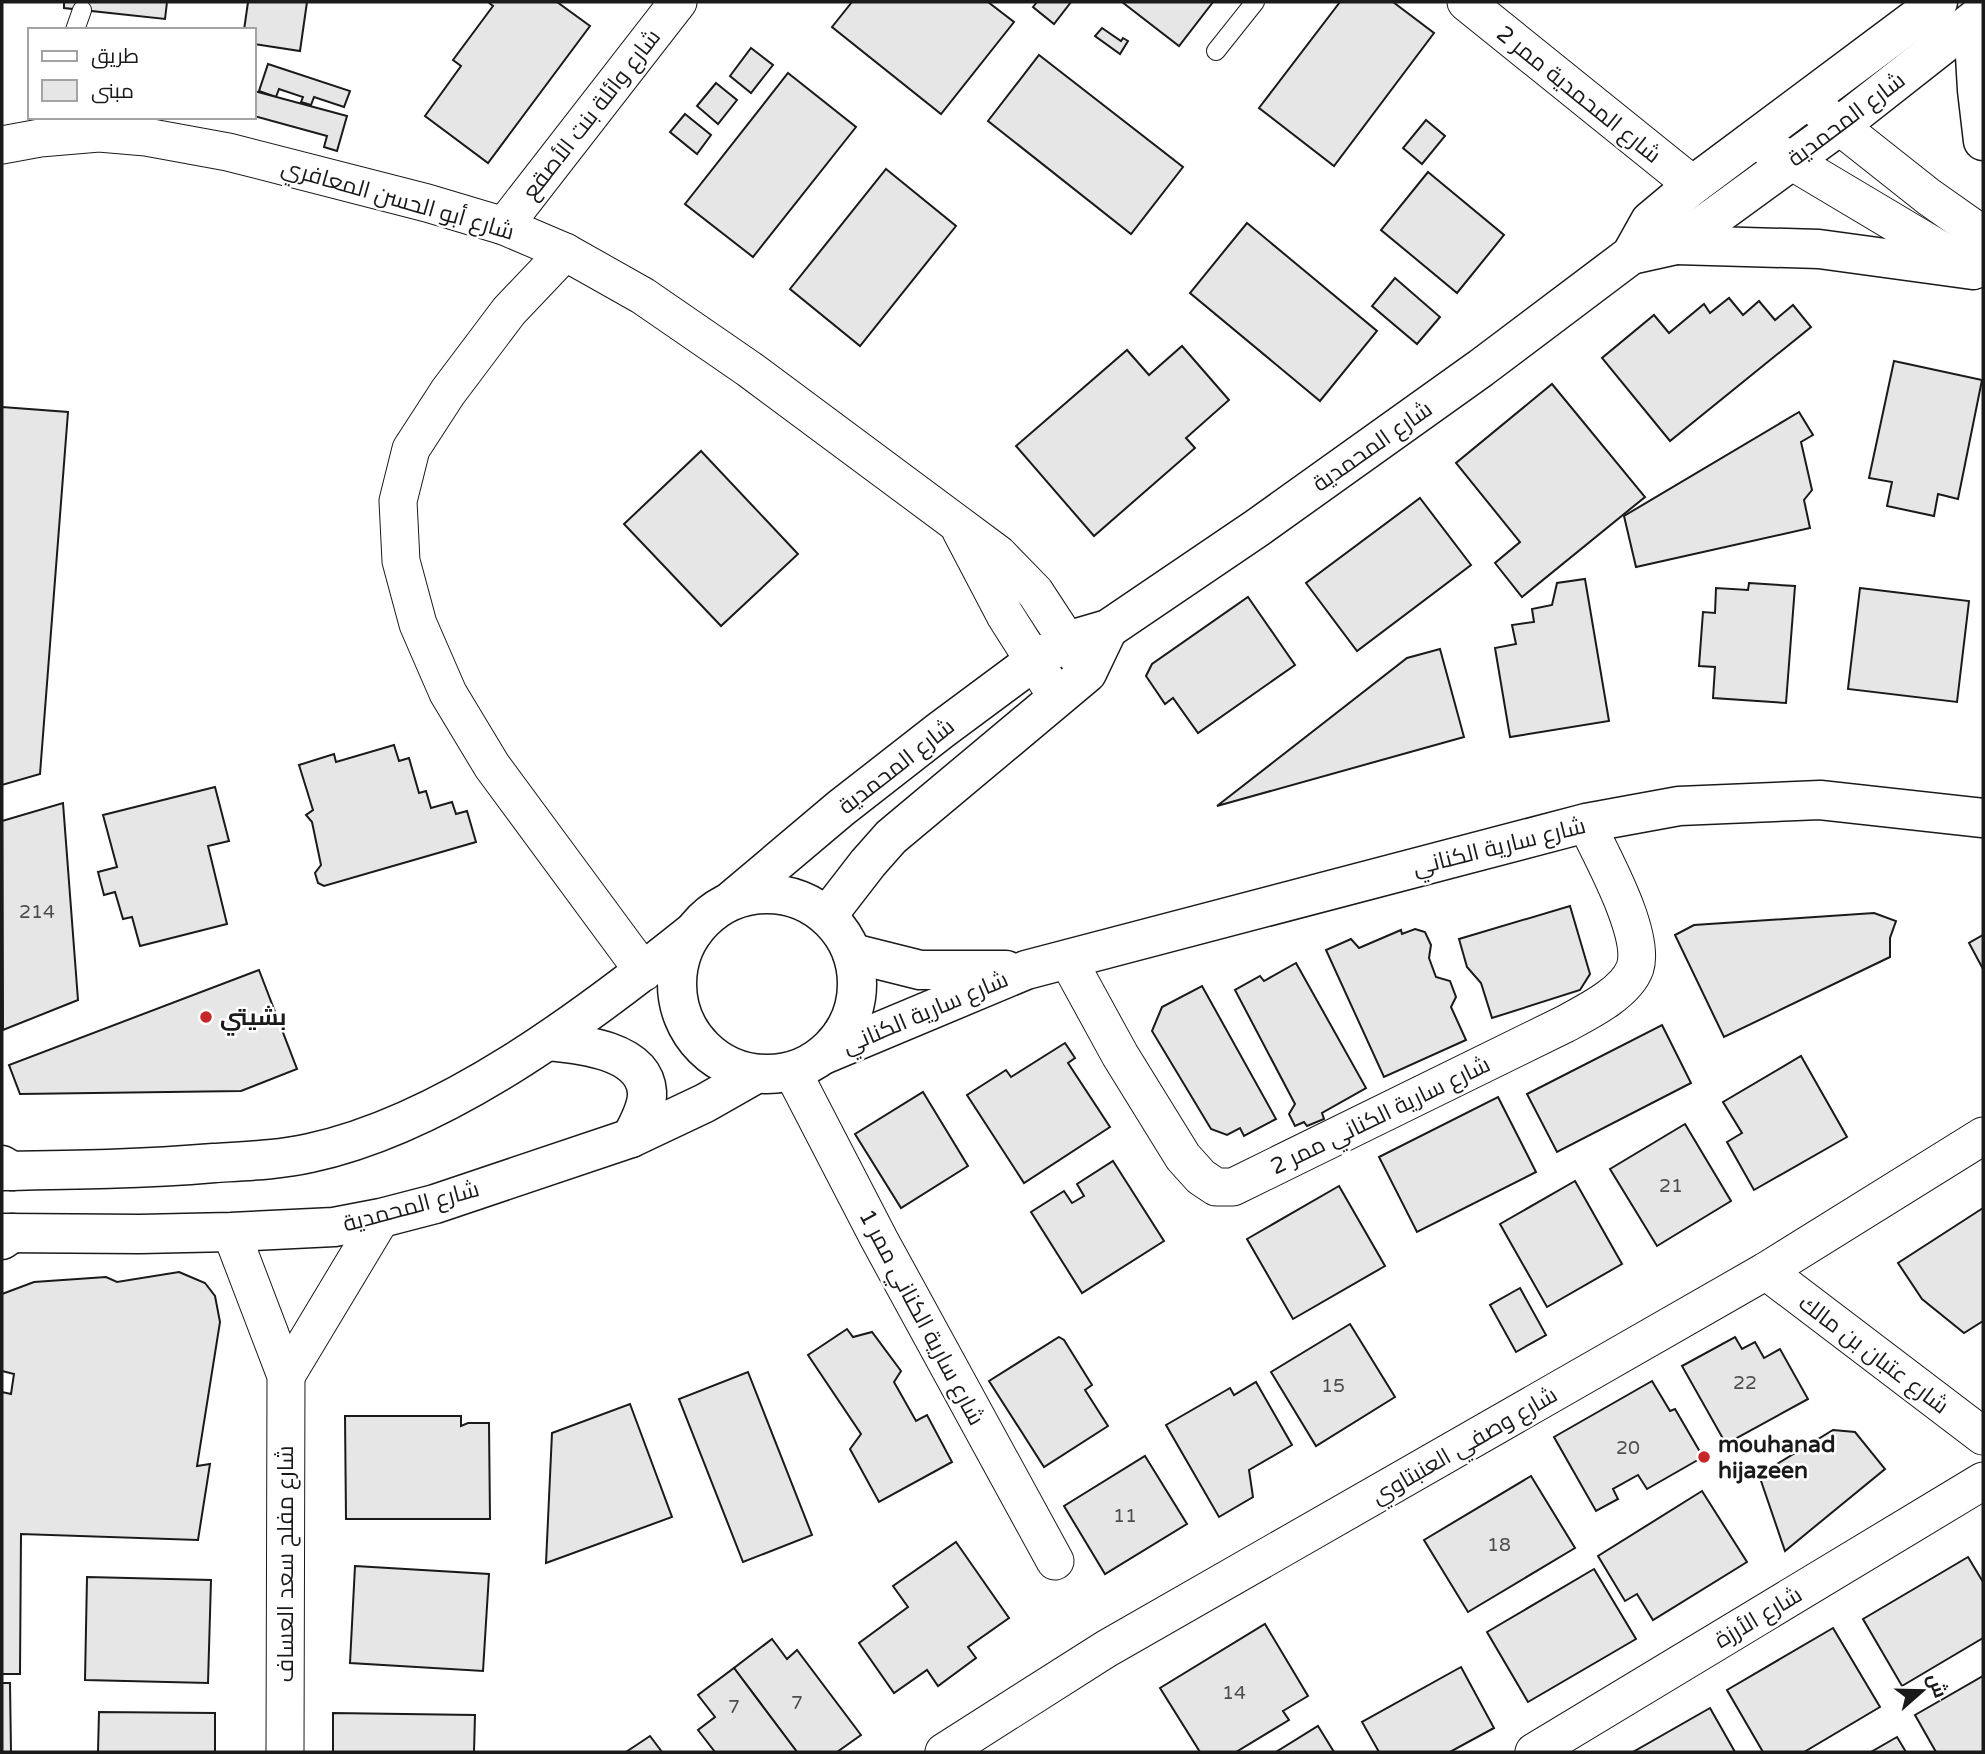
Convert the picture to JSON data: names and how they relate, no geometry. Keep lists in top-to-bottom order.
{
  "streets": {
    "street": [
      "شارع المحمدية ممر 2",
      "شارع وائلة بنت الأصقع",
      "شارع المحمدية",
      "شارع أبو الحسن المعافري",
      "شارع سارية الكناني",
      "شارع سارية الكناني ممر 2",
      "شارع سارية الكناني ممر 1",
      "شارع عتبان بن مالك",
      "شارع وصفي العنبتاوي",
      "شارع مفلح سعد العساف",
      "شارع الأرزة"
    ]
  },
  "crossings": [
    ["شارع المحمدية ممر 2", "شارع المحمدية"],
    ["شارع وائلة بنت الأصقع", "شارع أبو الحسن المعافري"],
    ["شارع المحمدية", "شارع أبو الحسن المعافري"],
    ["شارع المحمدية", "شارع سارية الكناني"],
    ["شارع المحمدية", "شارع سارية الكناني ممر 1"],
    ["شارع المحمدية", "شارع مفلح سعد العساف"],
    ["شارع سارية الكناني", "شارع سارية الكناني ممر 2"],
    ["شارع سارية الكناني", "شارع سارية الكناني ممر 1"],
    ["شارع عتبان بن مالك", "شارع وصفي العنبتاوي"]
  ],
  "places": ["بشيتي", "mouhanad hijazeen"],
  "house_numbers": [
    "214",
    "21",
    "22",
    "15",
    "20",
    "11",
    "18",
    "14",
    "7",
    "7"
  ],
  "legend": ["طريق", "مبنى"],
  "north": "right"
}
